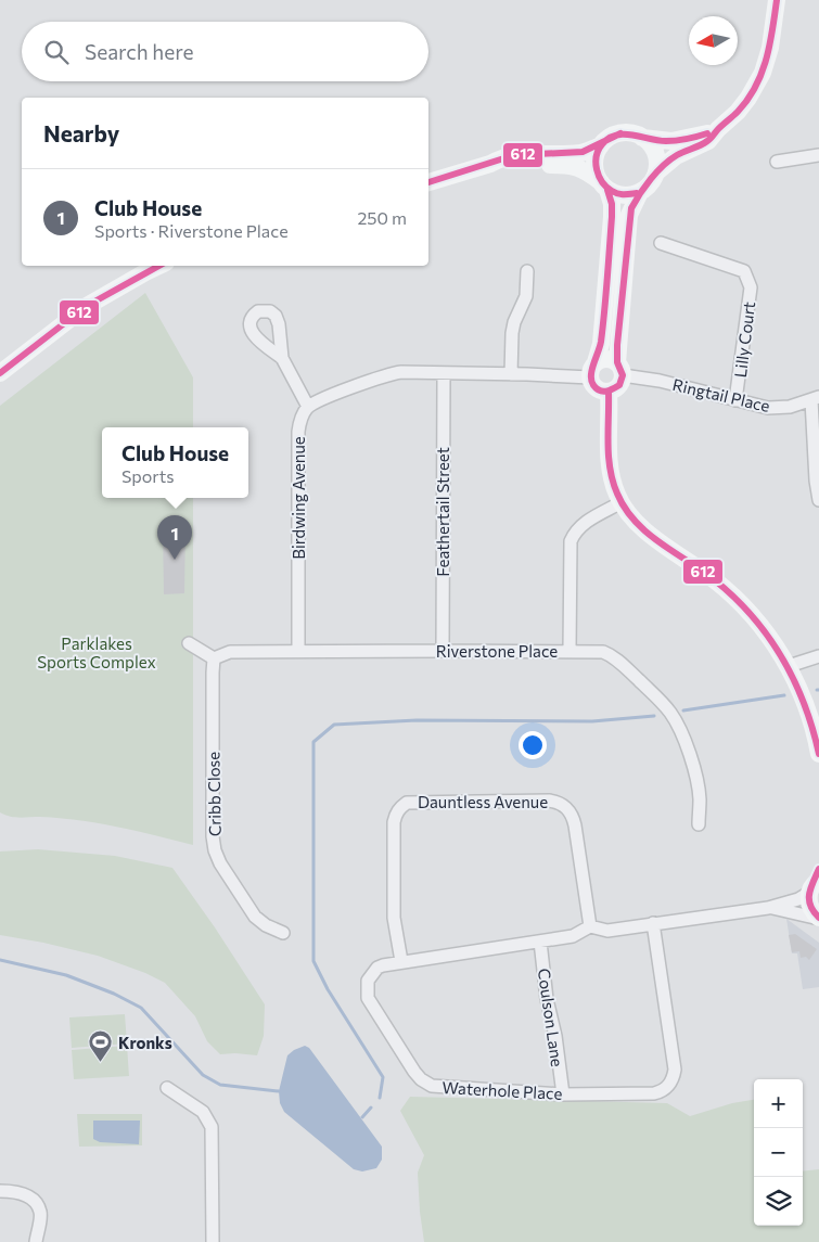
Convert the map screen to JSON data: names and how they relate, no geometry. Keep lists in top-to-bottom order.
{
  "streets": {
    "street": [
      "Lilly Court",
      "Ringtail Place",
      "Birdwing Avenue",
      "Feathertail Street",
      "Riverstone Place",
      "Cribb Close",
      "Dauntless Avenue",
      "Coulson Lane",
      "Waterhole Place"
    ]
  },
  "crossings": [
    ["Lilly Court", "Ringtail Place"],
    ["Birdwing Avenue", "Riverstone Place"],
    ["Feathertail Street", "Riverstone Place"],
    ["Riverstone Place", "Cribb Close"],
    ["Dauntless Avenue", "Waterhole Place"],
    ["Coulson Lane", "Waterhole Place"]
  ],
  "parks": ["Parklakes Sports Complex"],
  "places": {
    "sports": ["Kronks"]
  },
  "lines": ["transit line 612"],
  "north": "left",
  "page": {
    "search": "Search here",
    "heading": "Nearby",
    "list": [
      {
        "mark": "1",
        "name": "Club House",
        "note": "Sports · Riverstone Place",
        "value": "250 m"
      }
    ],
    "popup": ["Club House", "Sports"],
    "pins": "1",
    "map_buttons": ["+", "−"]
  }
}
